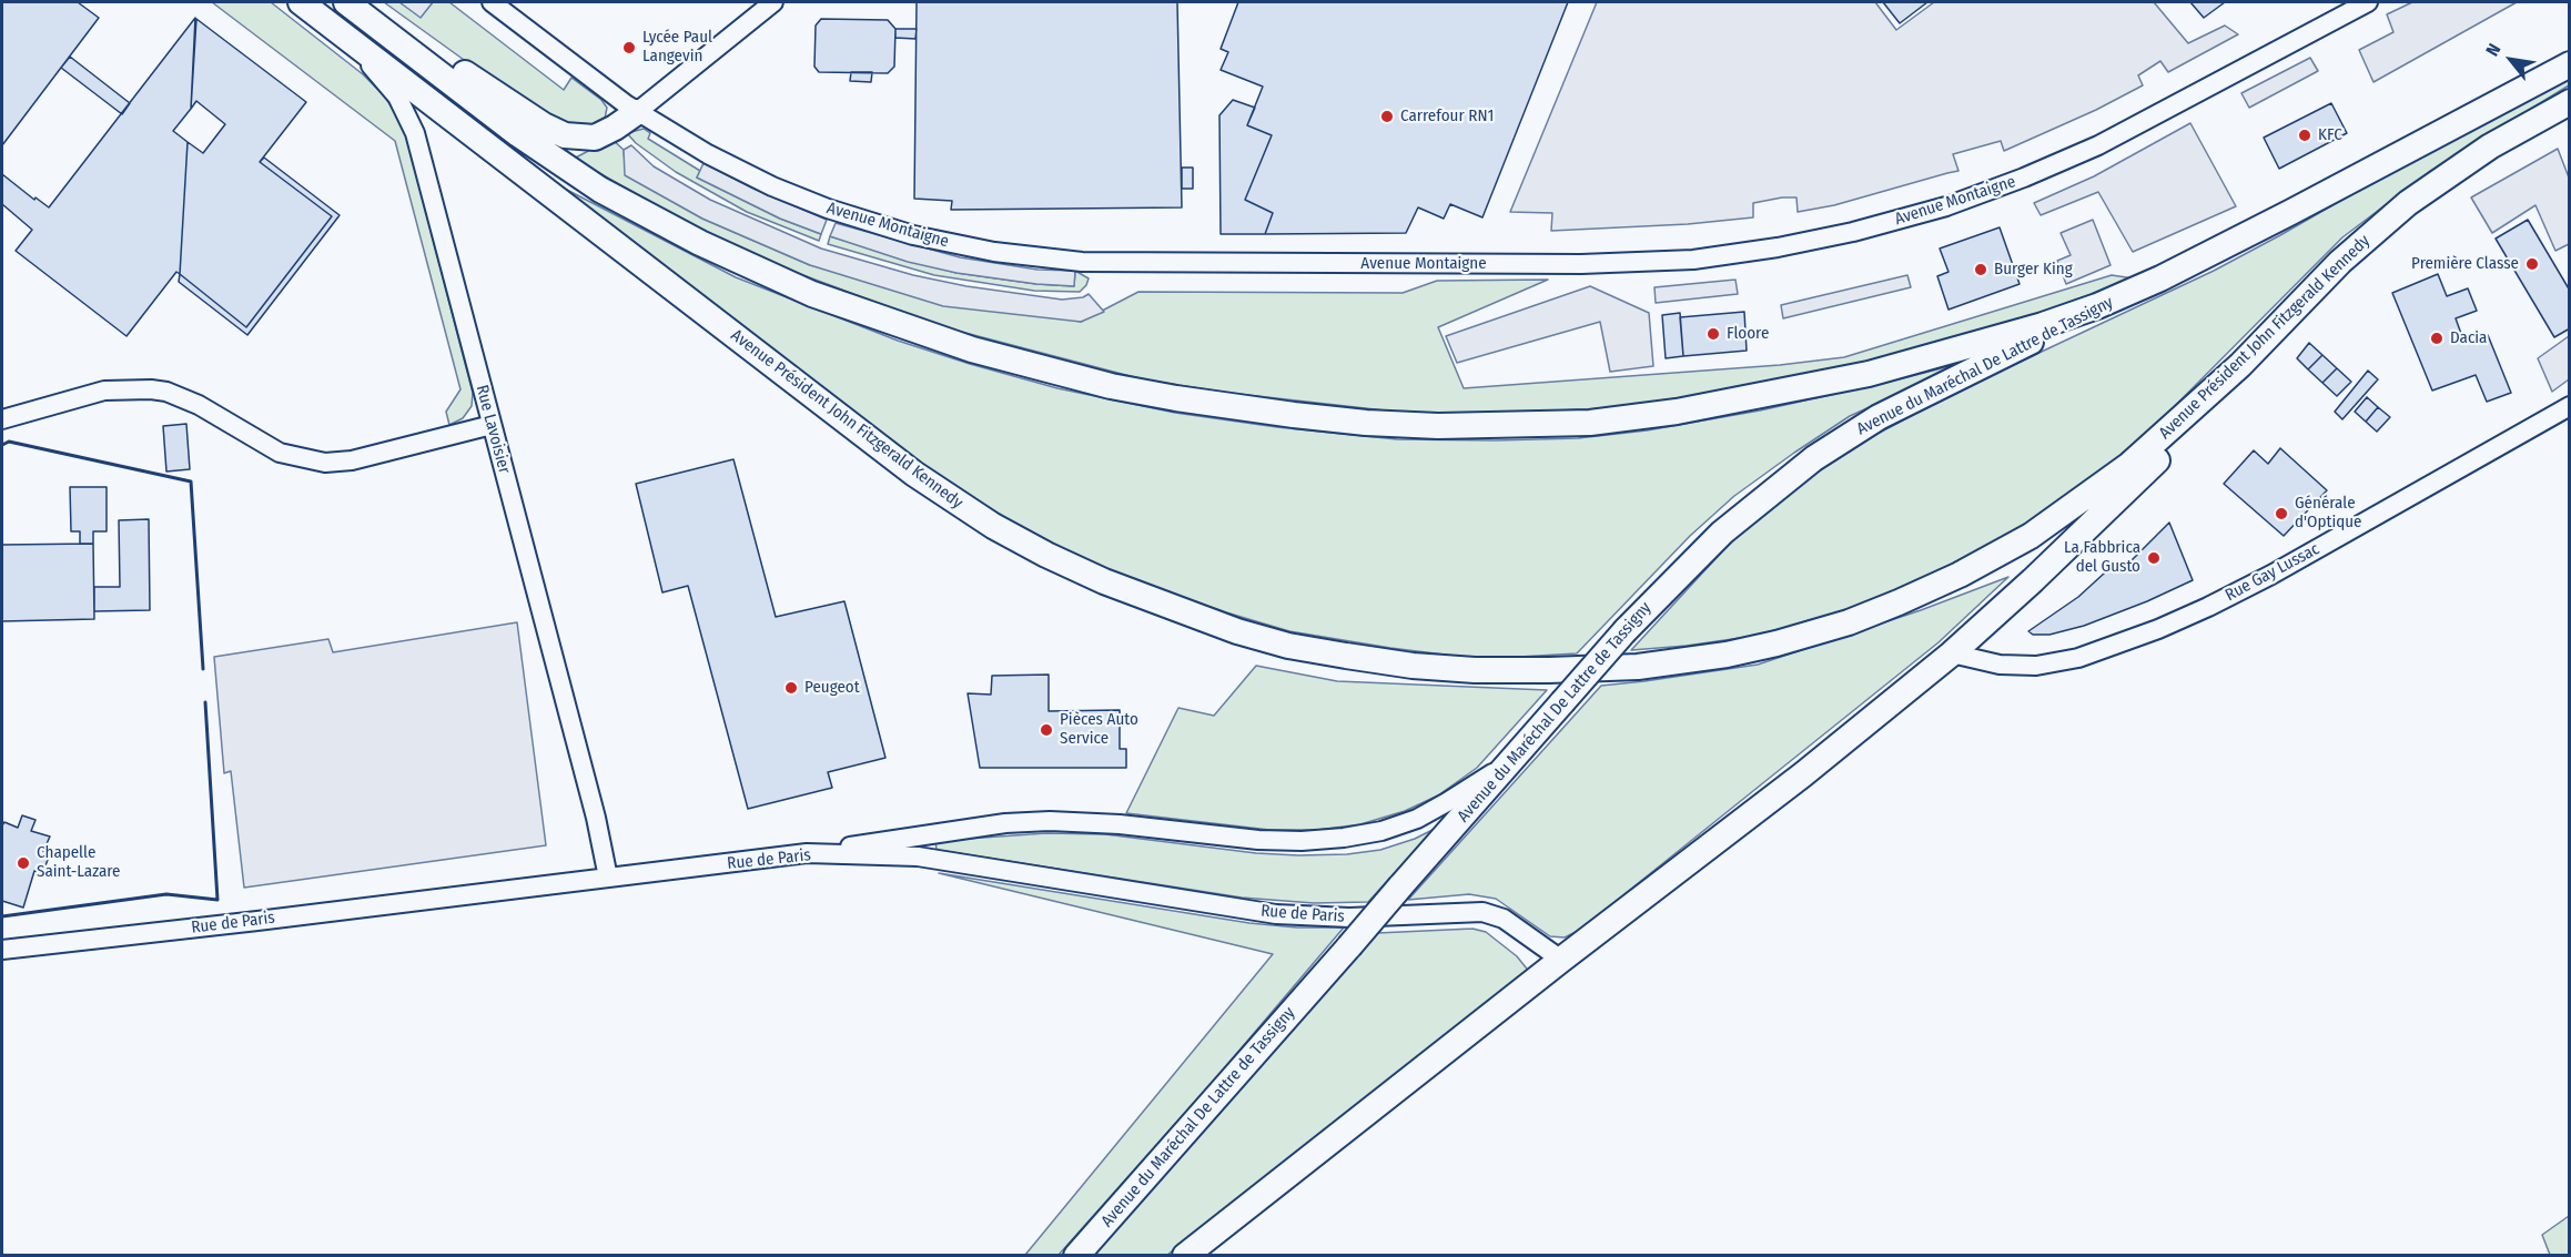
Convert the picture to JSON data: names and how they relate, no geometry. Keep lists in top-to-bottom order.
{
  "streets": {
    "main road": ["Avenue Président John Fitzgerald Kennedy", "Avenue du Maréchal De Lattre de Tassigny"],
    "street": [
      "Avenue Montaigne",
      "Rue Lavoisier",
      "Rue Gay Lussac",
      "Rue de Paris"
    ]
  },
  "crossings": [
    ["Avenue Président John Fitzgerald Kennedy", "Rue Lavoisier"],
    ["Rue Lavoisier", "Rue de Paris"]
  ],
  "places": [
    "Lycée Paul Langevin",
    "Carrefour RN1",
    "KFC",
    "Première Classe",
    "Burger King",
    "Floore",
    "Dacia",
    "Générale d'Optique",
    "La Fabbrica del Gusto",
    "Peugeot",
    "Pièces Auto Service",
    "Chapelle Saint-Lazare"
  ],
  "north": "top left"
}
